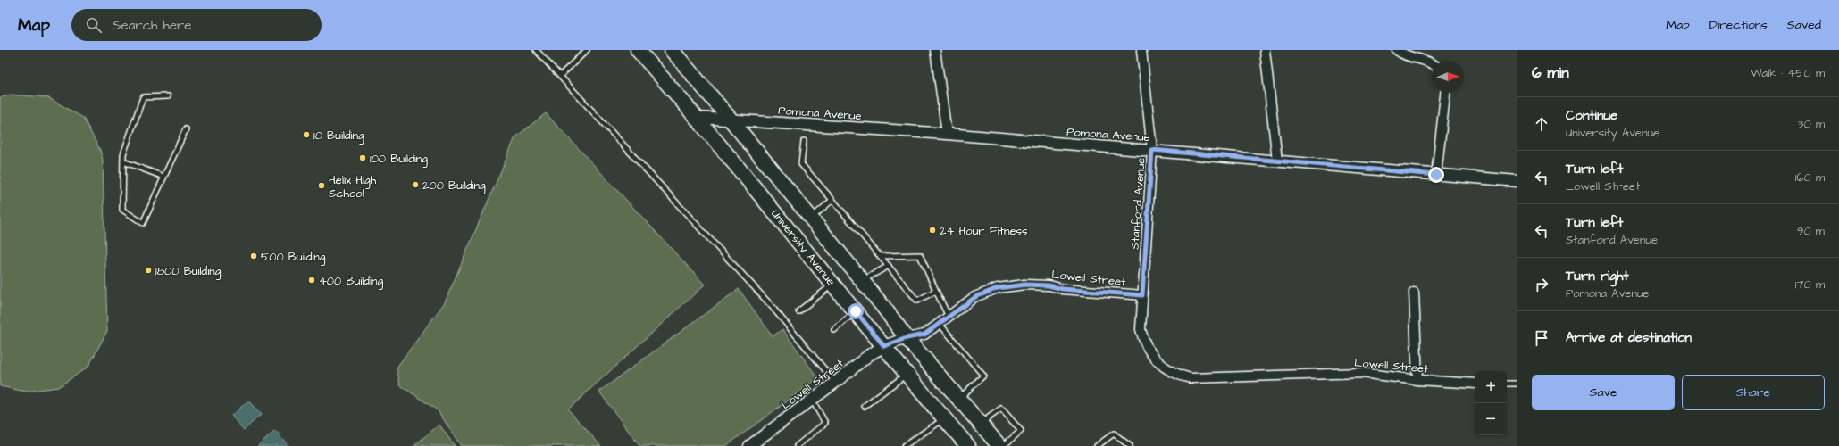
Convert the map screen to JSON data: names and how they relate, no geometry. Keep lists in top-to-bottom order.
{
  "streets": {
    "main road": ["University Avenue"],
    "street": ["Pomona Avenue", "Stanford Avenue", "Lowell Street"]
  },
  "crossings": [
    ["Pomona Avenue", "Stanford Avenue"],
    ["Pomona Avenue", "University Avenue"],
    ["Stanford Avenue", "Lowell Street"],
    ["University Avenue", "Lowell Street"]
  ],
  "places": [
    "10 Building",
    "100 Building",
    "200 Building",
    "Helix High School",
    "24 Hour Fitness",
    "500 Building",
    "1800 Building",
    "400 Building"
  ],
  "north": "right",
  "page": {
    "header": "Map",
    "search": "Search here",
    "nav": ["Map", "Directions", "Saved"],
    "heading": ["6 min", "Walk · 450 m"],
    "list": [
      ["Continue", "University Avenue", "30 m"],
      ["Turn left", "Lowell Street", "160 m"],
      ["Turn left", "Stanford Avenue", "90 m"],
      ["Turn right", "Pomona Avenue", "170 m"],
      "Arrive at destination"
    ],
    "buttons": ["Save", "Share"],
    "map_buttons": ["+", "−"]
  }
}
